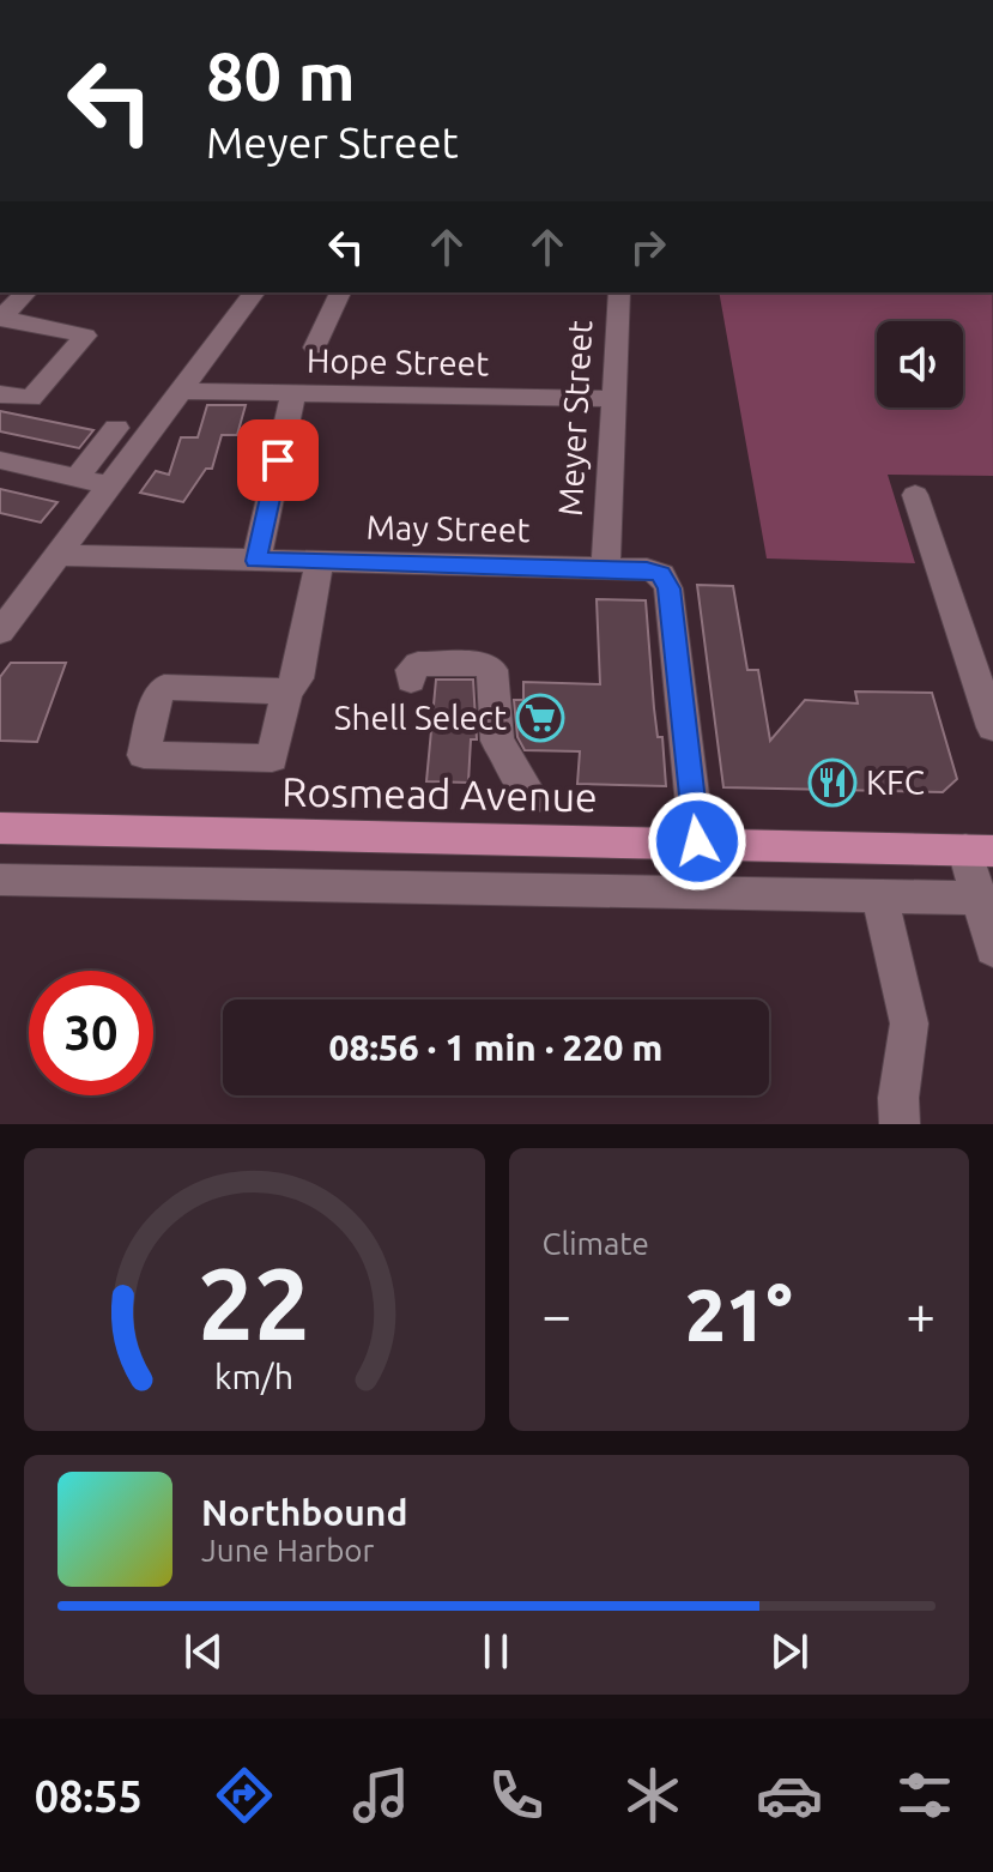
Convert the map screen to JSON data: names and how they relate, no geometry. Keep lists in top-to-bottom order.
{
  "streets": {
    "main road": ["Rosmead Avenue"],
    "street": ["Hope Street", "Meyer Street", "May Street"]
  },
  "crossings": [
    ["Hope Street", "Meyer Street"],
    ["Meyer Street", "May Street"]
  ],
  "places": {
    "supermarket": ["Shell Select"],
    "restaurant": ["KFC"]
  },
  "page": {
    "turn": ["80 m", "Meyer Street"],
    "limit": "30",
    "trip": "08:56 · 1 min · 220 m",
    "tile": "Climate",
    "heat": ["−", "21°", "+"],
    "song": ["Northbound", "June Harbor"],
    "tabs": "08:55",
    "gauge": ["22", "km/h"]
  }
}
